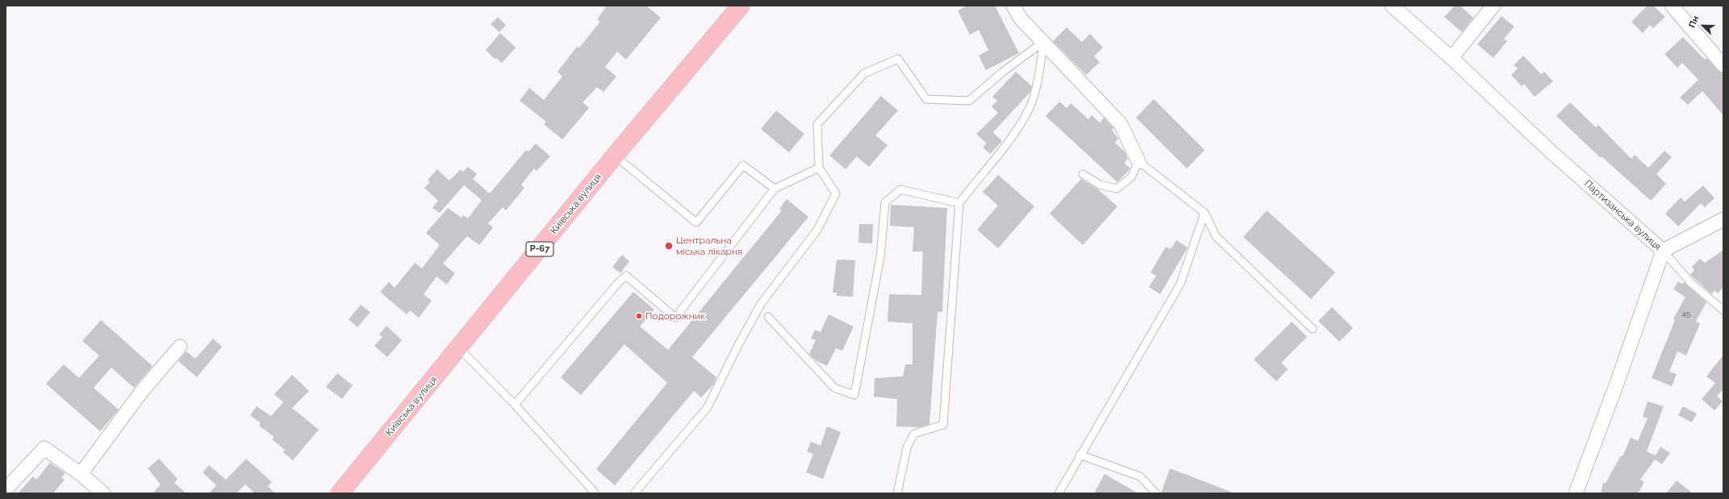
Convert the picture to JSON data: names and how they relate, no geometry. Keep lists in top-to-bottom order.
{
  "streets": {
    "main road": ["Київська вулиця", "Р-67"],
    "street": ["Партизанська вулиця"]
  },
  "places": ["Центральна міська лікарня", "Подорожник"],
  "house_numbers": ["45"],
  "north": "top left"
}
